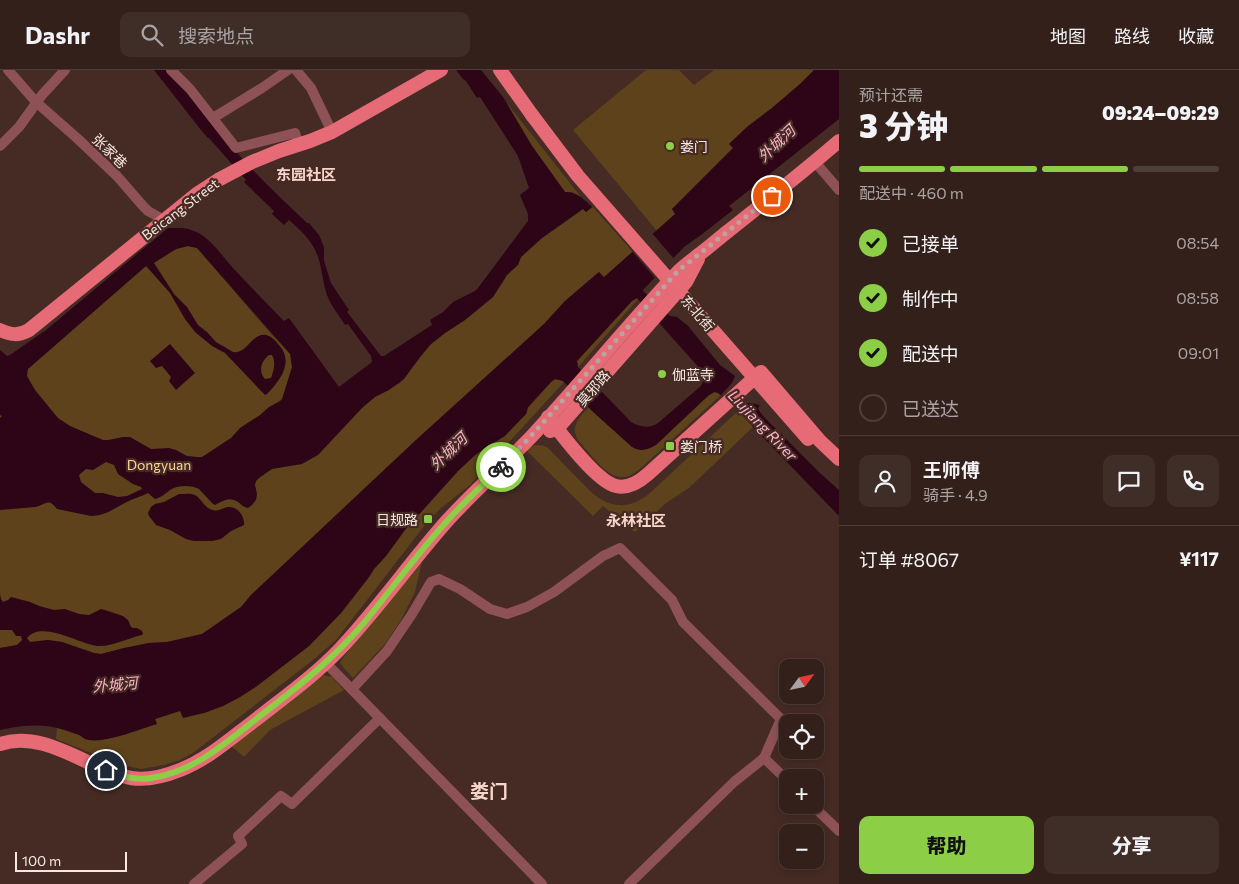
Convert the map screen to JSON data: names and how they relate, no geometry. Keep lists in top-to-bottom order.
{
  "streets": {
    "main road": ["Beicang Street", "东北街", "莫邪路"],
    "street": ["张家巷"]
  },
  "crossings": [
    ["张家巷", "Beicang Street"]
  ],
  "districts": ["东园社区", "永林社区", "娄门"],
  "water": ["外城河", "Liujiang River"],
  "parks": ["Dongyuan"],
  "places": {
    "other": ["娄门", "伽蓝寺"],
    "transit": ["娄门桥", "日规路"]
  },
  "scale_bar": "100 m",
  "north": "top right",
  "page": {
    "header": "Dashr",
    "search": "搜索地点",
    "nav": ["地图", "路线", "收藏"],
    "heading": ["3 分钟", "预计还需", "09:24–09:29"],
    "panel": [
      "王师傅",
      "骑手 · 4.9",
      "订单 #8067",
      "¥117"
    ],
    "bar": "配送中 · 460 m",
    "list": [
      ["已接单", "08:54"],
      ["制作中", "08:58"],
      ["配送中", "09:01"],
      "已送达"
    ],
    "map_buttons": ["+", "−"],
    "buttons": ["帮助", "分享"],
    "scale": "100 m"
  }
}
